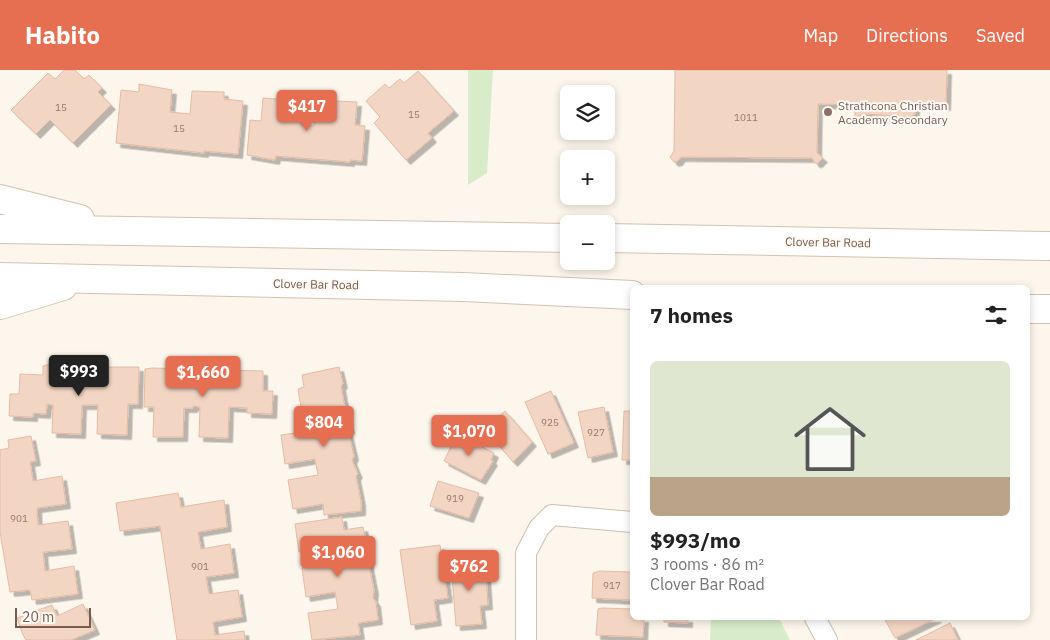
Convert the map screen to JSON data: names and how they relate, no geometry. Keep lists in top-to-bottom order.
{
  "streets": {
    "main road": ["Clover Bar Road"]
  },
  "places": ["Strathcona Christian Academy Secondary"],
  "house_numbers": [
    "15",
    "15",
    "1011",
    "15",
    "925",
    "927",
    "919",
    "901",
    "901",
    "917"
  ],
  "scale_bar": "20 m",
  "page": {
    "header": "Habito",
    "nav": ["Map", "Directions", "Saved"],
    "map_buttons": ["+", "−"],
    "price": [
      "$417",
      "$993",
      "$1,660",
      "$804",
      "$1,070",
      "$1,060",
      "$762"
    ],
    "heading": "7 homes",
    "list": [
      {
        "name": "$993/mo",
        "note": "3 rooms · 86 m² · Clover Bar Road"
      }
    ],
    "scale": "20 m"
  }
}
